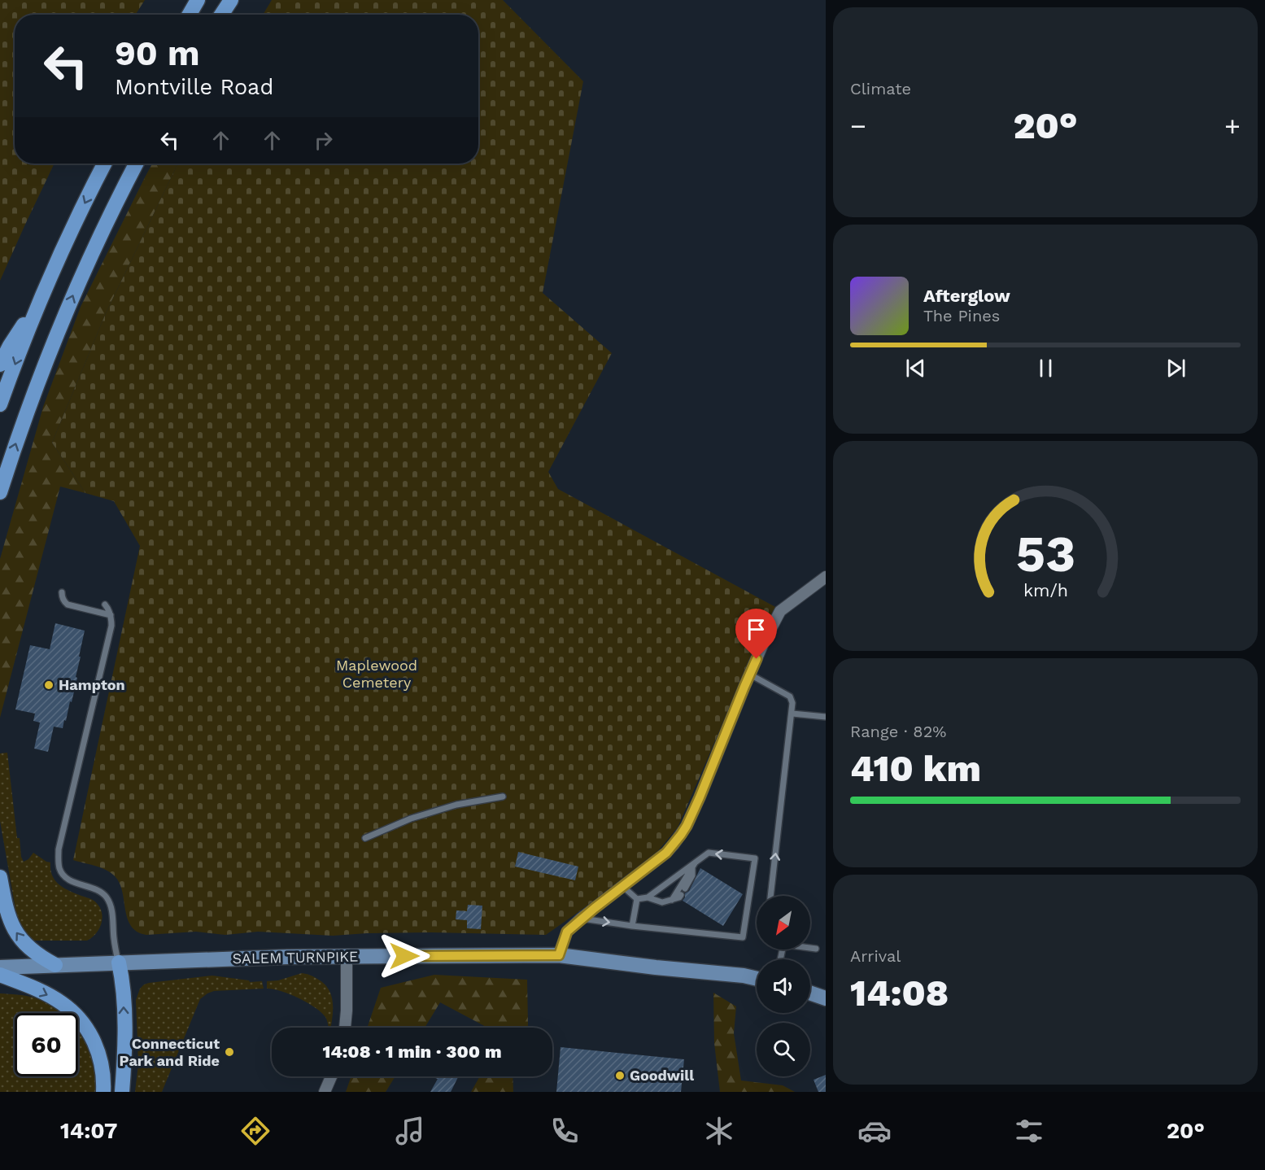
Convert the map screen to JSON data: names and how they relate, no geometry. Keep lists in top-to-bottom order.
{
  "streets": {
    "main road": ["SALEM TURNPIKE"]
  },
  "parks": ["Maplewood Cemetery"],
  "places": ["Hampton", "Connecticut Park and Ride", "Goodwill"],
  "north": "bottom left",
  "page": {
    "tile": [
      "Climate",
      ["Range · 82%", "410 km"],
      ["Arrival", "14:08"]
    ],
    "turn": ["90 m", "Montville Road"],
    "heat": ["−", "20°", "+"],
    "song": ["Afterglow", "The Pines"],
    "limit": "60",
    "trip": "14:08 · 1 min · 300 m",
    "tabs": ["14:07", "20°"],
    "gauge": ["53", "km/h"]
  }
}
